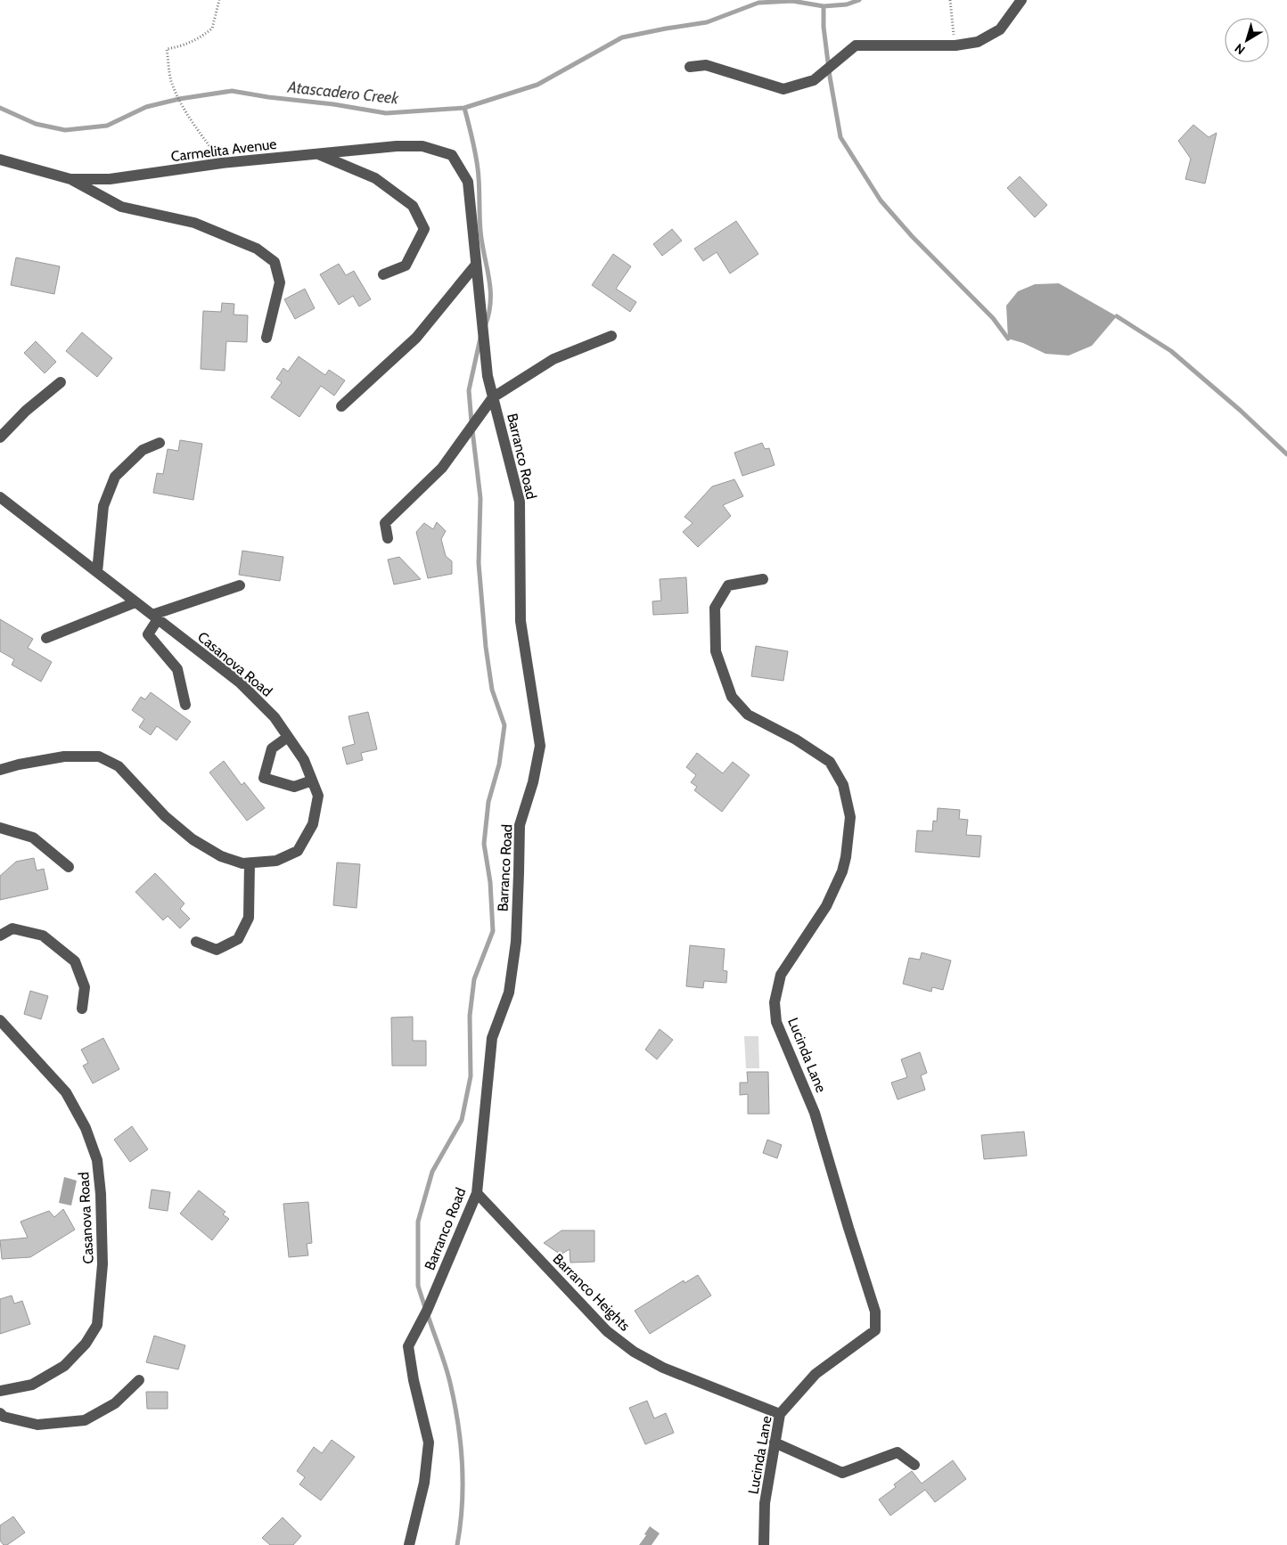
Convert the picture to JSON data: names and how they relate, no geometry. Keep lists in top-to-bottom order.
{
  "streets": {
    "street": [
      "Carmelita Avenue",
      "Barranco Road",
      "Casanova Road",
      "Lucinda Lane",
      "Barranco Heights"
    ]
  },
  "crossings": [
    ["Carmelita Avenue", "Barranco Road"],
    ["Barranco Road", "Barranco Heights"],
    ["Lucinda Lane", "Barranco Heights"]
  ],
  "water": ["Atascadero Creek"],
  "north": "bottom left"
}
